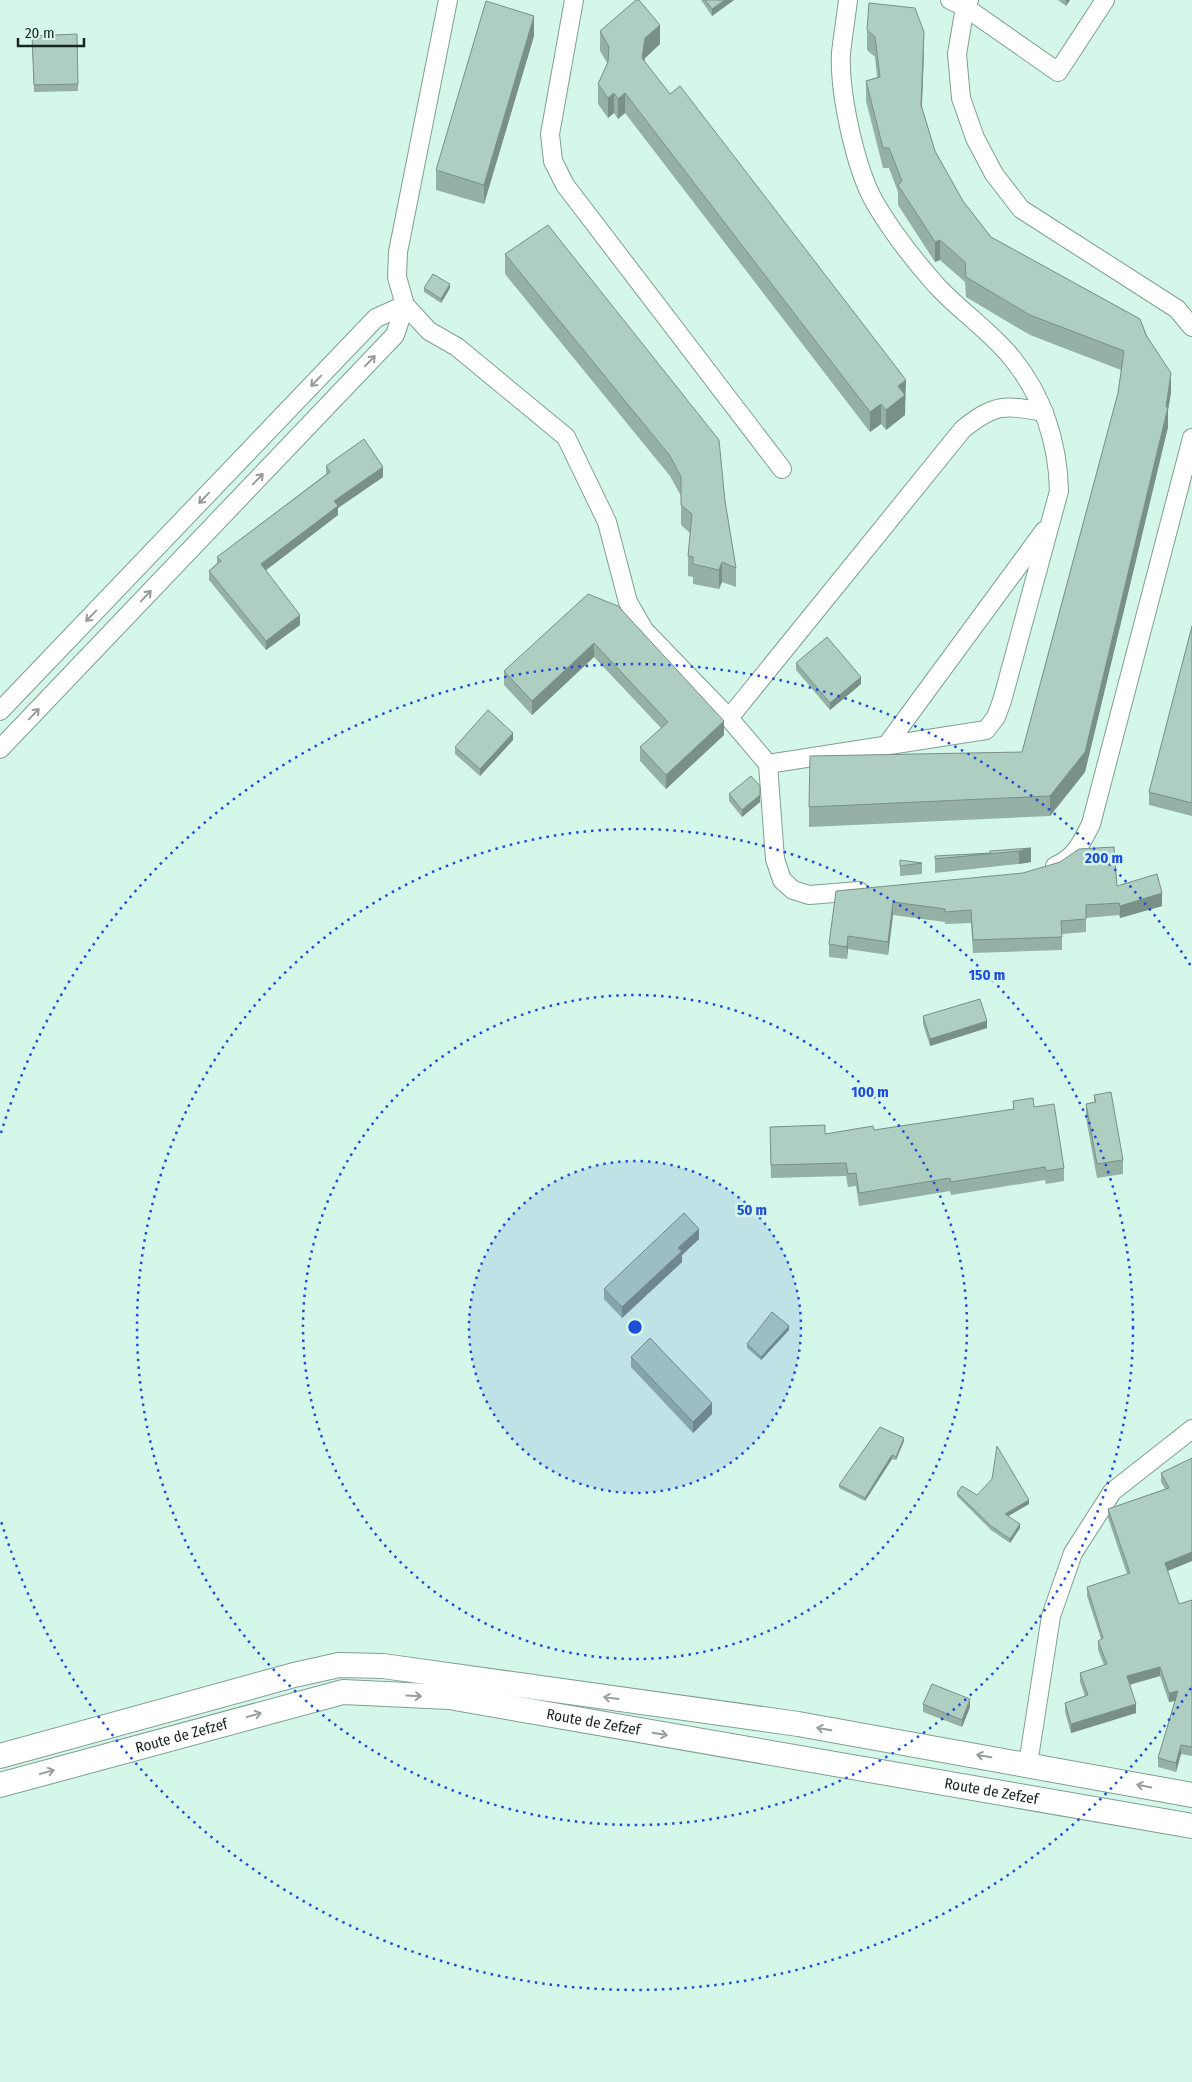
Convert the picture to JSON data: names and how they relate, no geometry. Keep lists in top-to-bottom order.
{
  "streets": {
    "main road": ["Route de Zefzef"]
  },
  "scale_bar": "20 m",
  "rings": [
    "200 m",
    "150 m",
    "100 m",
    "50 m"
  ]
}
